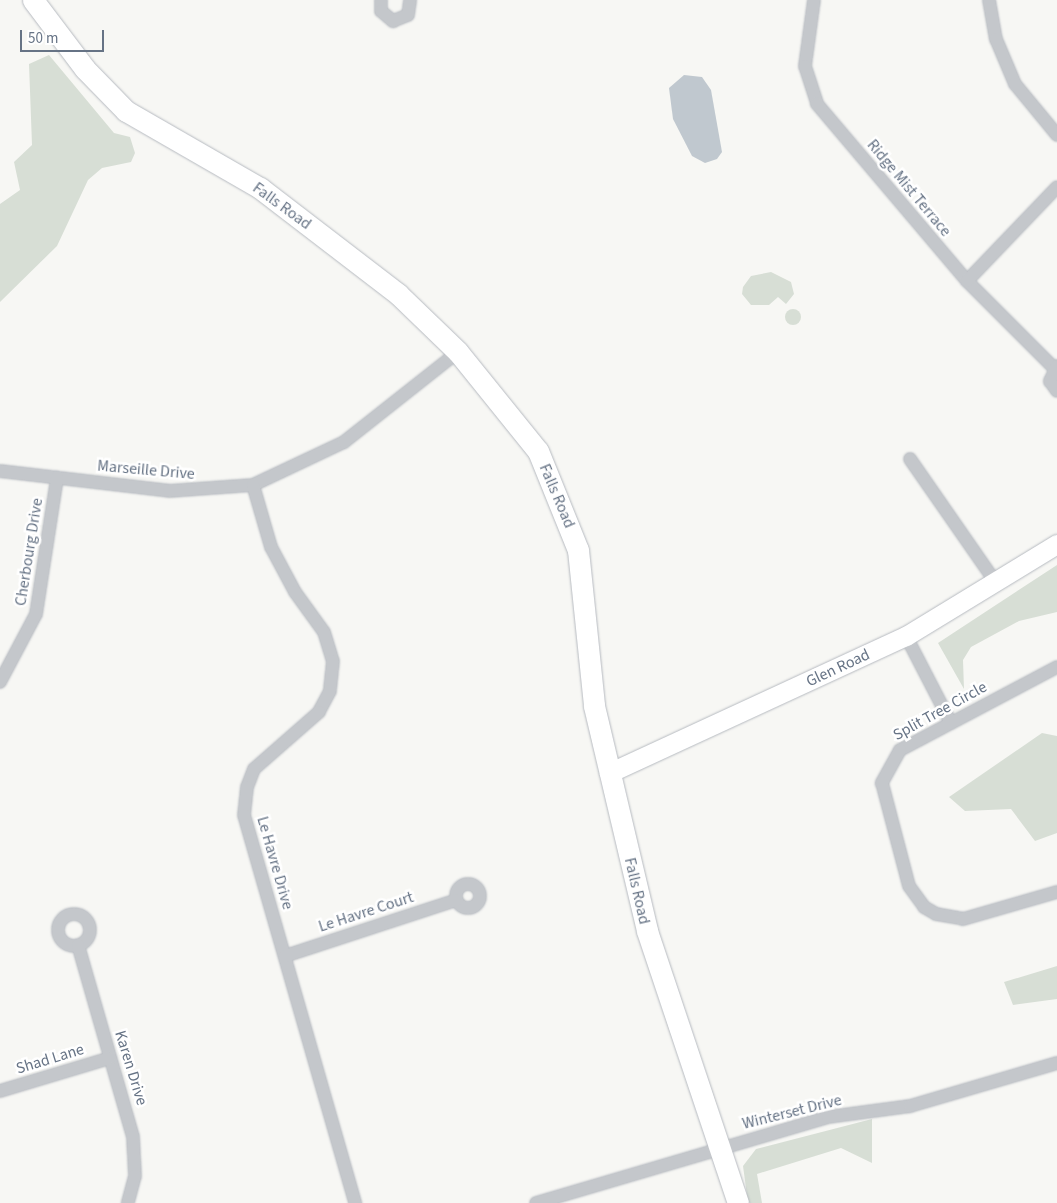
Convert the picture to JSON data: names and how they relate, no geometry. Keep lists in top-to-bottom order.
{
  "streets": {
    "main road": ["Falls Road", "Glen Road"],
    "street": [
      "Ridge Mist Terrace",
      "Marseille Drive",
      "Cherbourg Drive",
      "Split Tree Circle",
      "Le Havre Drive",
      "Le Havre Court",
      "Shad Lane",
      "Karen Drive",
      "Winterset Drive"
    ]
  },
  "crossings": [
    ["Falls Road", "Marseille Drive"],
    ["Falls Road", "Glen Road"],
    ["Falls Road", "Winterset Drive"],
    ["Marseille Drive", "Cherbourg Drive"],
    ["Marseille Drive", "Le Havre Drive"],
    ["Le Havre Drive", "Le Havre Court"],
    ["Shad Lane", "Karen Drive"]
  ],
  "scale_bar": "50 m"
}
